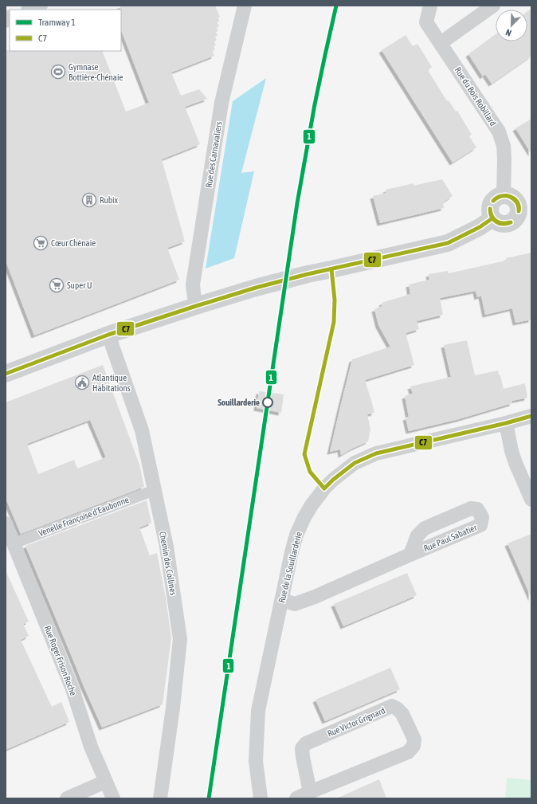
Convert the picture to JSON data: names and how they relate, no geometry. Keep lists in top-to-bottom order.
{
  "streets": {
    "street": [
      "Rue du Bois Robillard",
      "Rue des Carnavaliers",
      "Venelle Françoise d'Eaubonne",
      "Rue Paul Sabatier",
      "Chemin des Collines",
      "Rue de la Souillarderie",
      "Rue Roger Frison Roche",
      "Rue Victor Grignard"
    ]
  },
  "crossings": [
    ["Venelle Françoise d'Eaubonne", "Chemin des Collines"],
    ["Venelle Françoise d'Eaubonne", "Rue Roger Frison Roche"],
    ["Rue Paul Sabatier", "Rue de la Souillarderie"]
  ],
  "places": {
    "sports": ["Gymnase Bottière-Chénaie"],
    "building": ["Rubix"],
    "supermarket": ["Cœur Chénaie", "Super U"],
    "public building": ["Atlantique Habitations"],
    "other": ["Souillarderie"]
  },
  "lines": ["tram line 1", "transit line C7"],
  "legend": ["Tramway 1", "C7"],
  "north": "bottom left"
}
